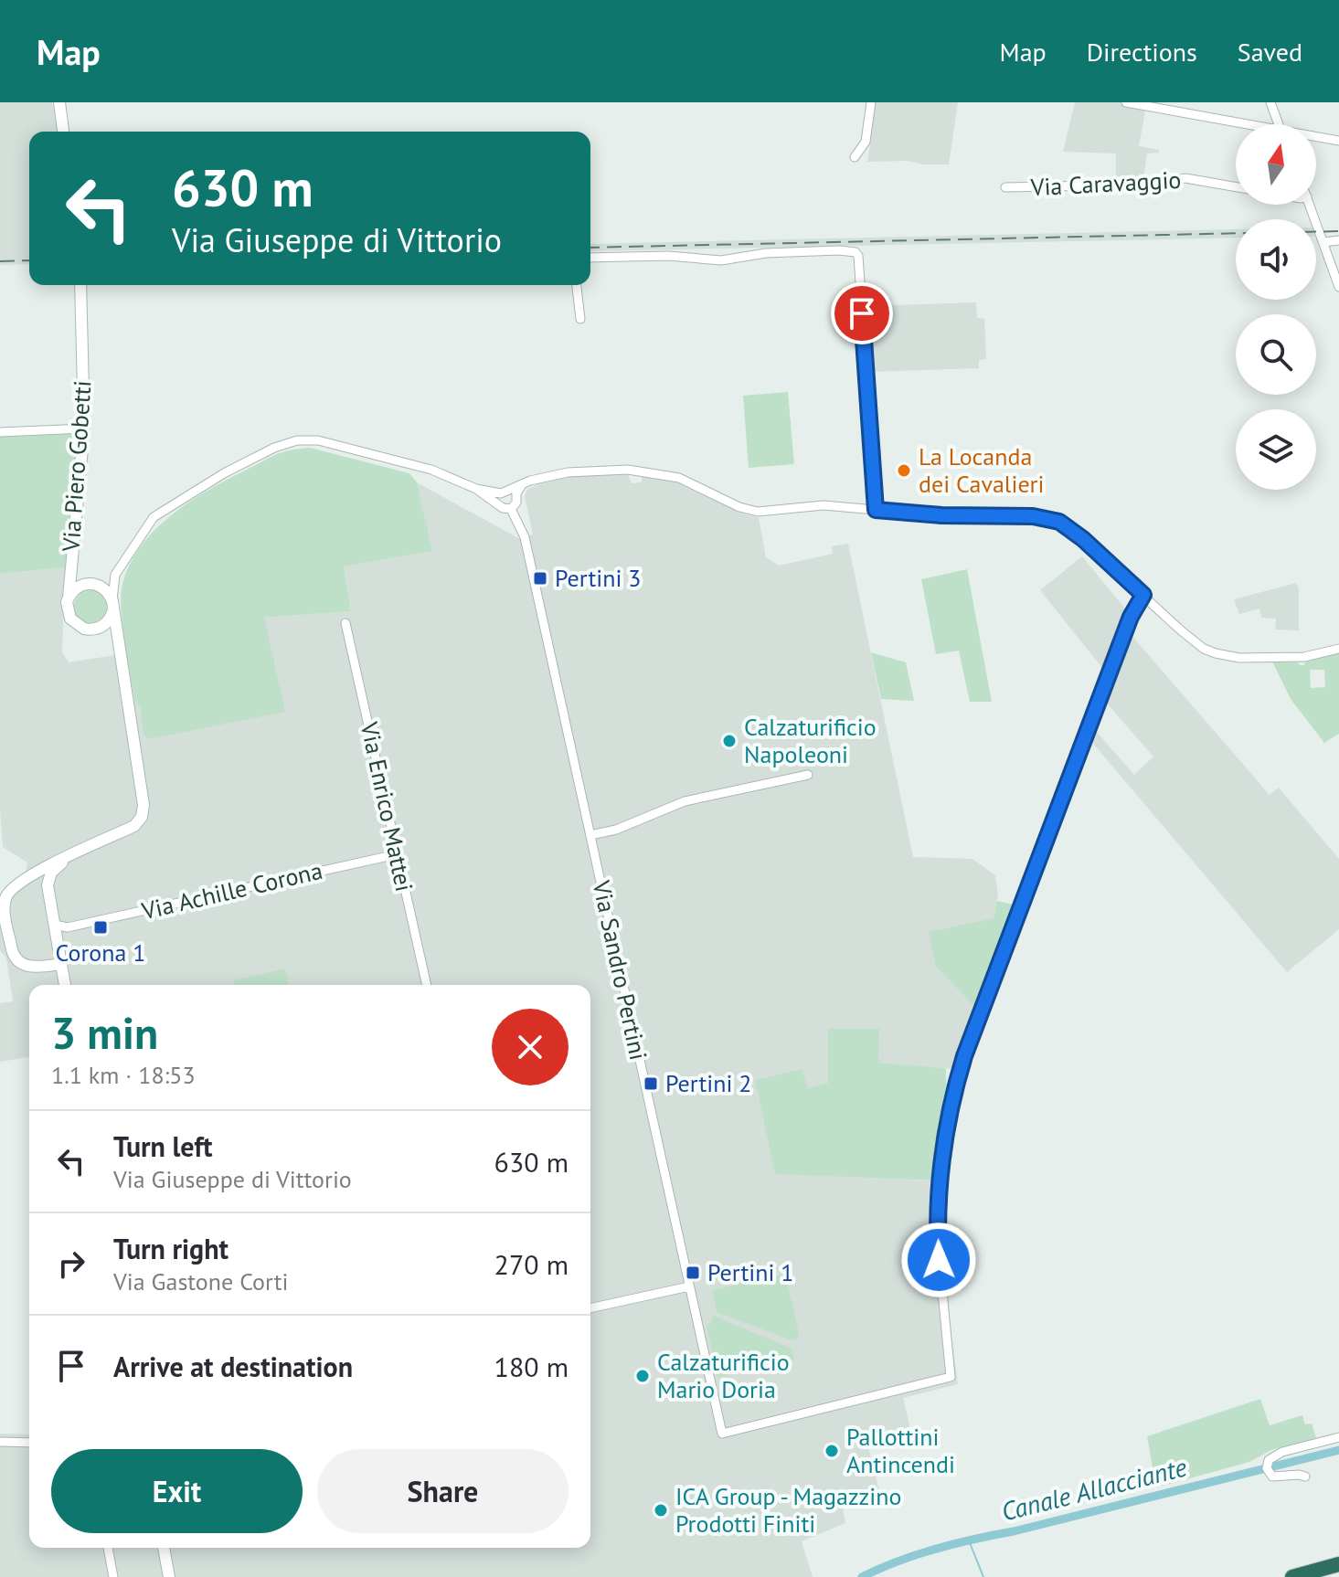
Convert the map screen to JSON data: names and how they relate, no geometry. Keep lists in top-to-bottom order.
{
  "streets": {
    "street": [
      "Via Caravaggio",
      "Via Piero Gobetti",
      "Via Enrico Mattei",
      "Via Achille Corona",
      "Via Sandro Pertini"
    ]
  },
  "crossings": [
    ["Via Enrico Mattei", "Via Achille Corona"]
  ],
  "water": ["Canale Allacciante"],
  "places": {
    "other": [
      "La Locanda dei Cavalieri",
      "Calzaturificio Napoleoni",
      "Calzaturificio Mario Doria",
      "Pallottini Antincendi",
      "ICA Group - Magazzino Prodotti Finiti"
    ],
    "transit": [
      "Pertini 3",
      "Corona 1",
      "Pertini 2",
      "Pertini 1"
    ]
  },
  "north": "top",
  "page": {
    "header": "Map",
    "nav": ["Map", "Directions", "Saved"],
    "turn": ["630 m", "Via Giuseppe di Vittorio"],
    "heading": ["3 min", "1.1 km · 18:53"],
    "list": [
      {
        "name": "Turn left",
        "note": "Via Giuseppe di Vittorio",
        "value": "630 m"
      },
      {
        "name": "Turn right",
        "note": "Via Gastone Corti",
        "value": "270 m"
      },
      {
        "name": "Arrive at destination",
        "value": "180 m"
      }
    ],
    "buttons": ["Exit", "Share"]
  }
}
